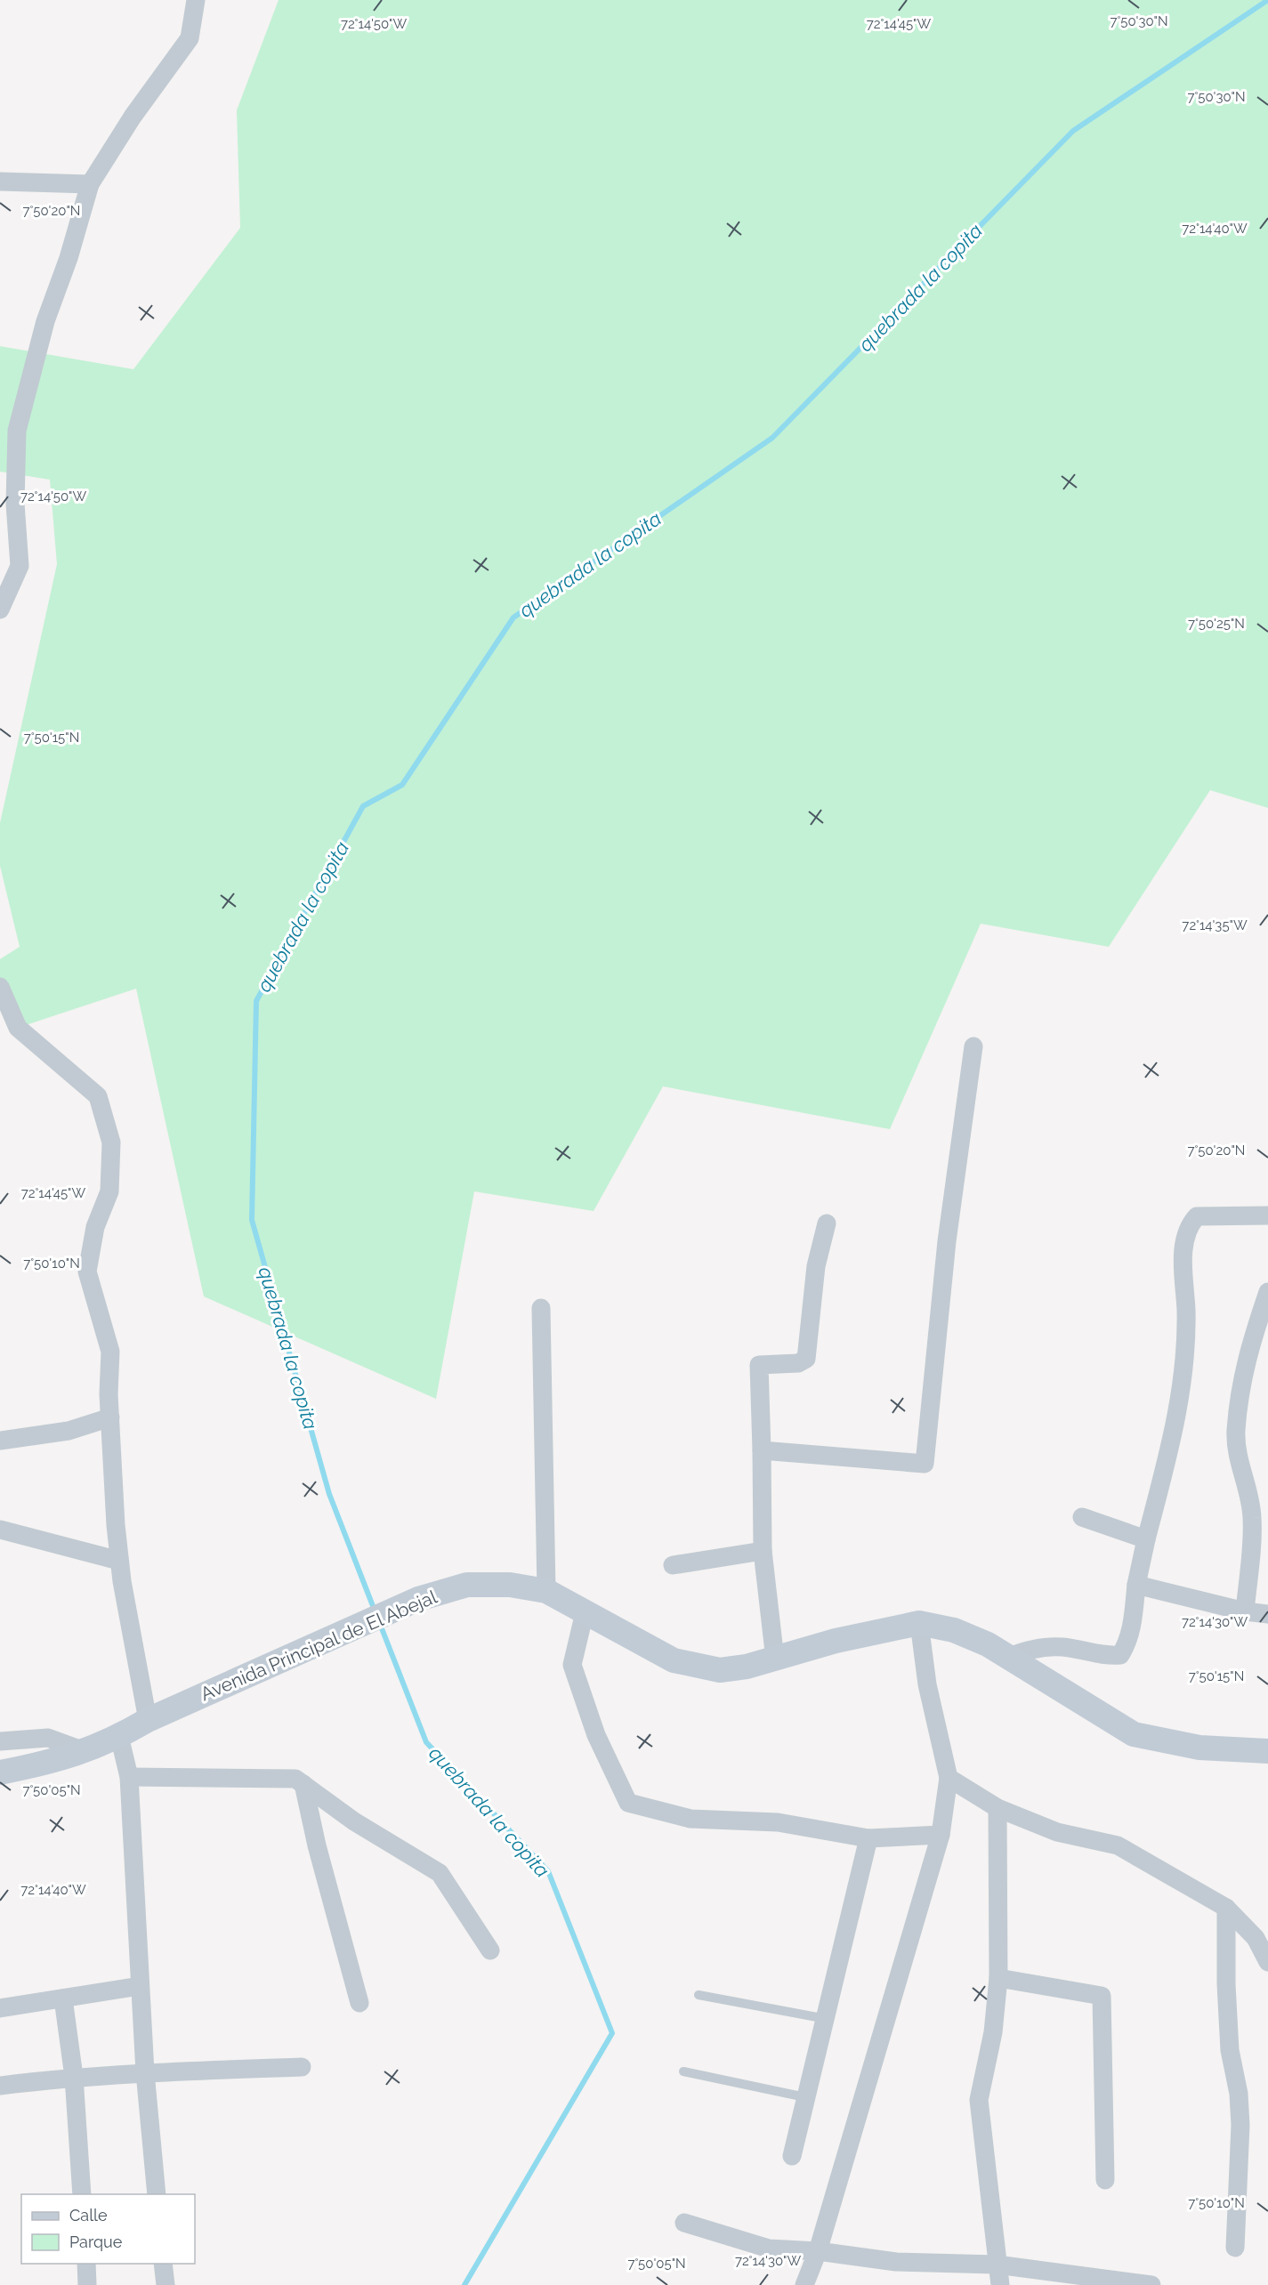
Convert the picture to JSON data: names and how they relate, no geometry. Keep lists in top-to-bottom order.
{
  "streets": {
    "main road": ["Avenida Principal de El Abejal"]
  },
  "water": ["quebrada la copita"],
  "legend": ["Calle", "Parque"],
  "coordinates": [
    "7°50'30\"N",
    "72°14'50\"W",
    "72°14'45\"W",
    "7°50'20\"N",
    "72°14'40\"W",
    "7°50'25\"N",
    "7°50'15\"N",
    "72°14'35\"W",
    "7°50'10\"N",
    "72°14'30\"W",
    "7°50'05\"N"
  ]
}
